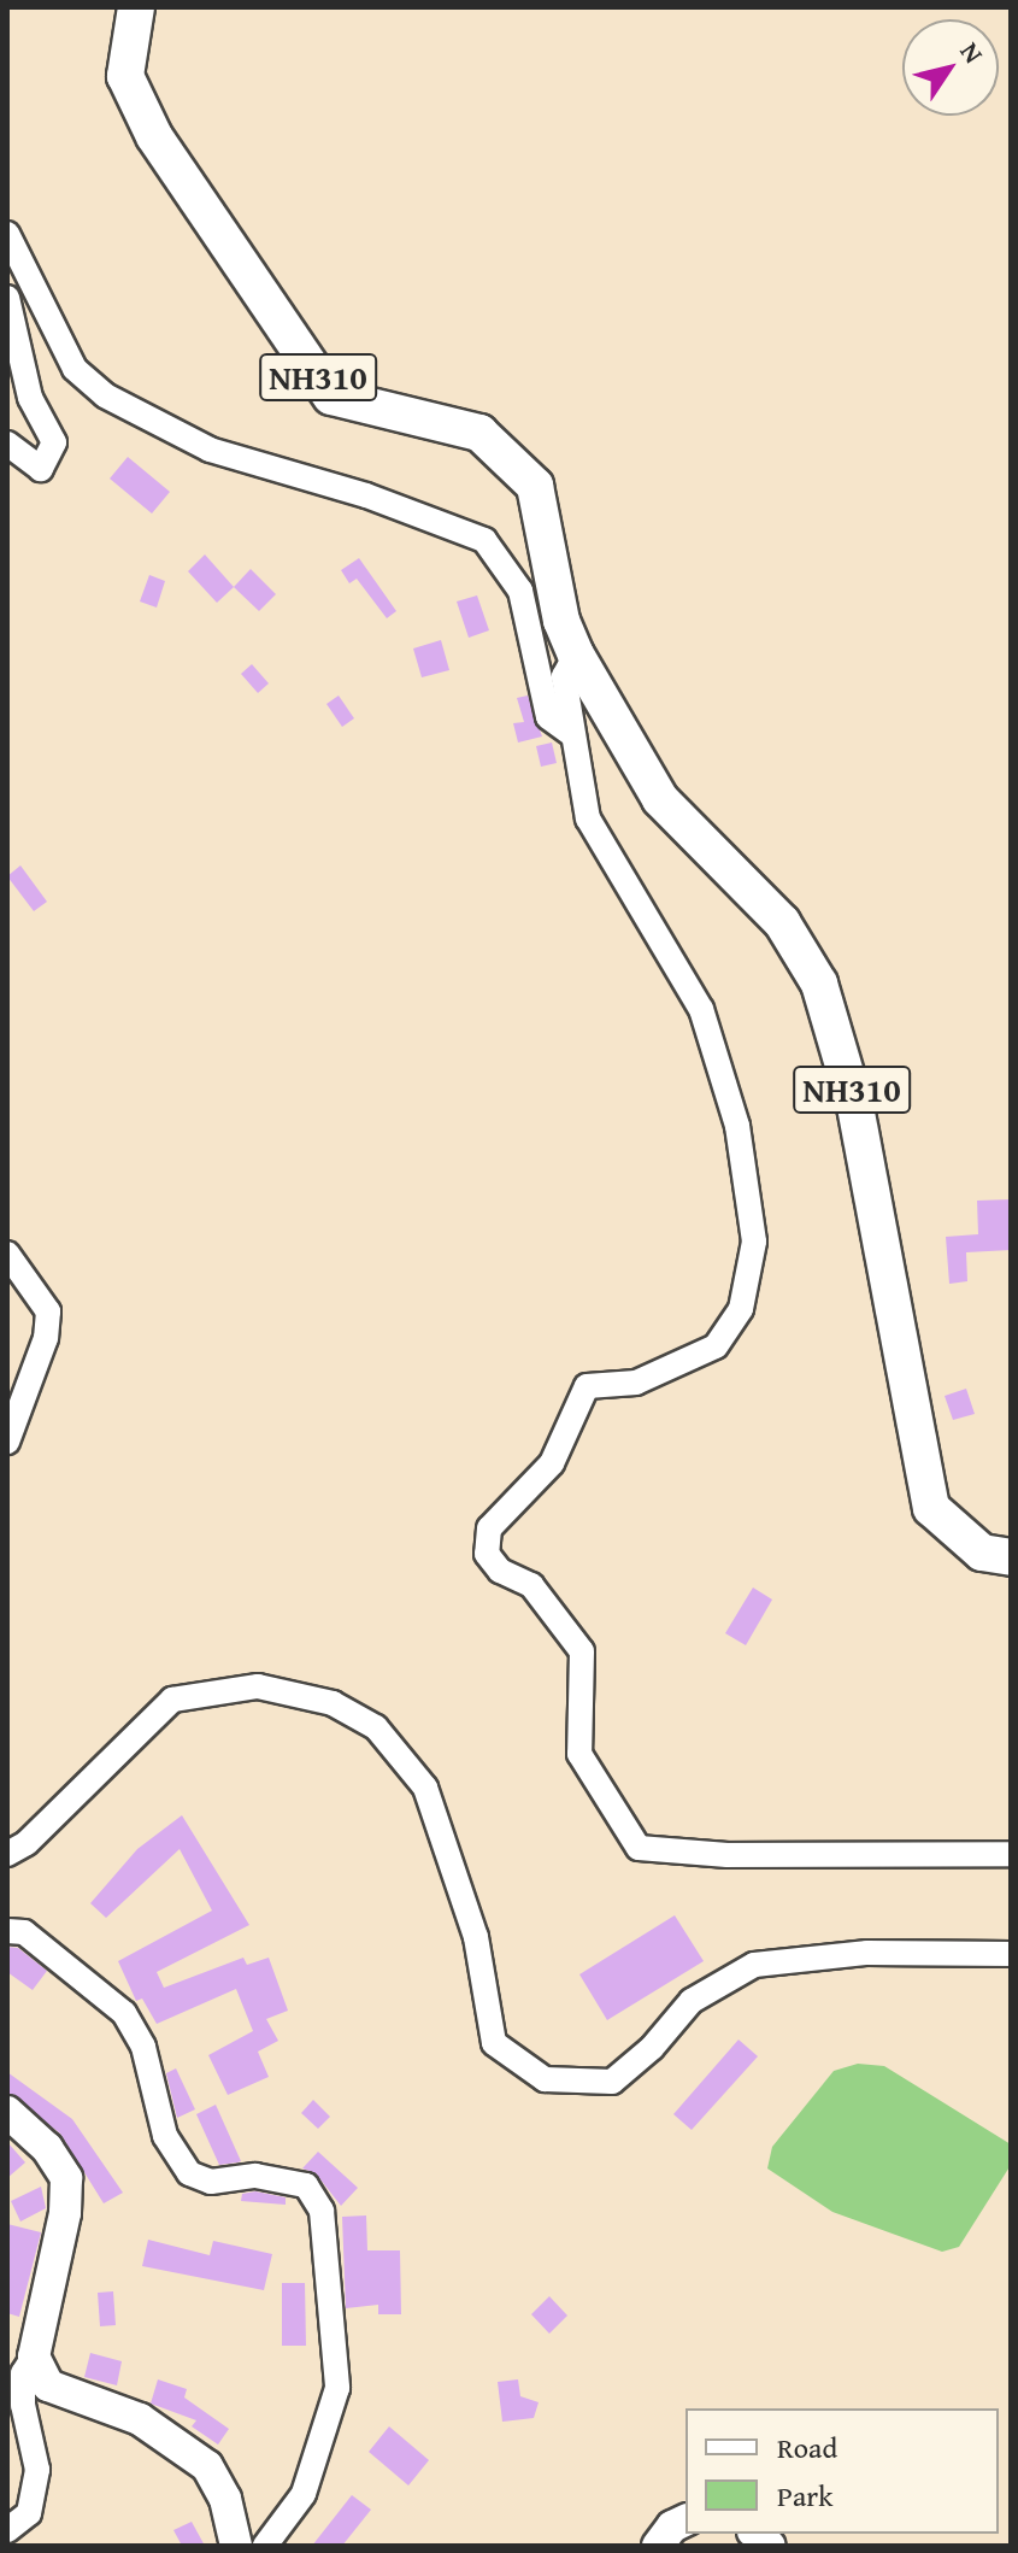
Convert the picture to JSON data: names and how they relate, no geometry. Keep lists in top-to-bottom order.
{
  "streets": {
    "highway": ["NH310"]
  },
  "legend": ["Road", "Park"],
  "north": "top right"
}
